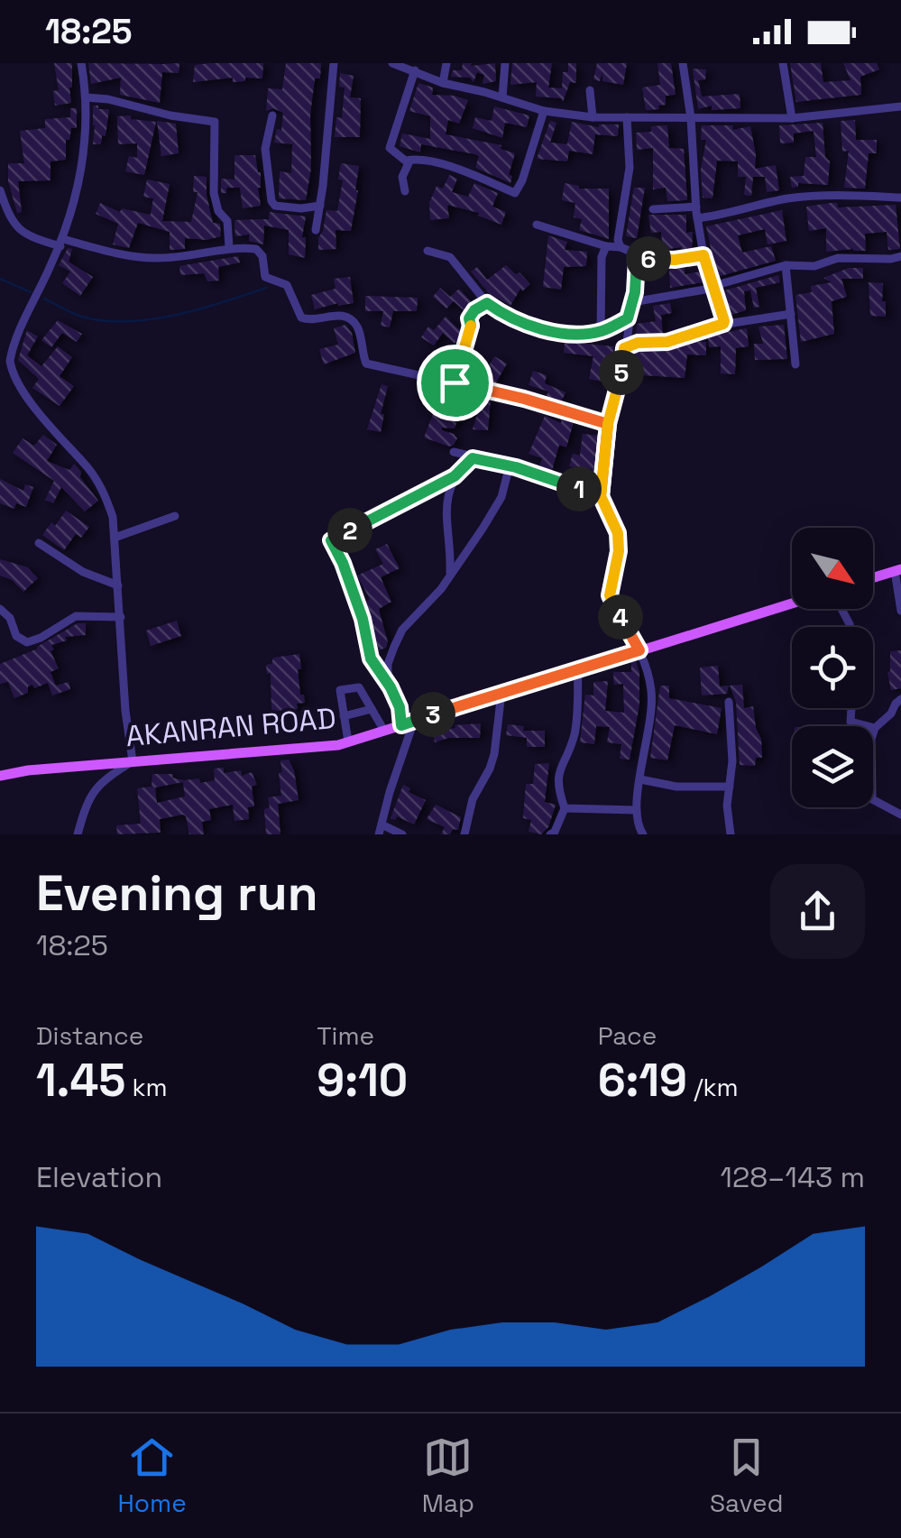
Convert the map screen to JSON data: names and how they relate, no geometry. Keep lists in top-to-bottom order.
{
  "streets": {
    "main road": ["AKANRAN ROAD"]
  },
  "north": "bottom right",
  "page": {
    "status": "18:25",
    "pins": [
      "6",
      "5",
      "1",
      "2",
      "4",
      "3"
    ],
    "heading": ["Evening run", "18:25"],
    "stats": [
      ["Distance", "1.45 km"],
      ["Time", "9:10"],
      ["Pace", "6:19 /km"]
    ],
    "chart": ["Elevation", "128–143 m"],
    "tabs": ["Home", "Map", "Saved"]
  }
}
